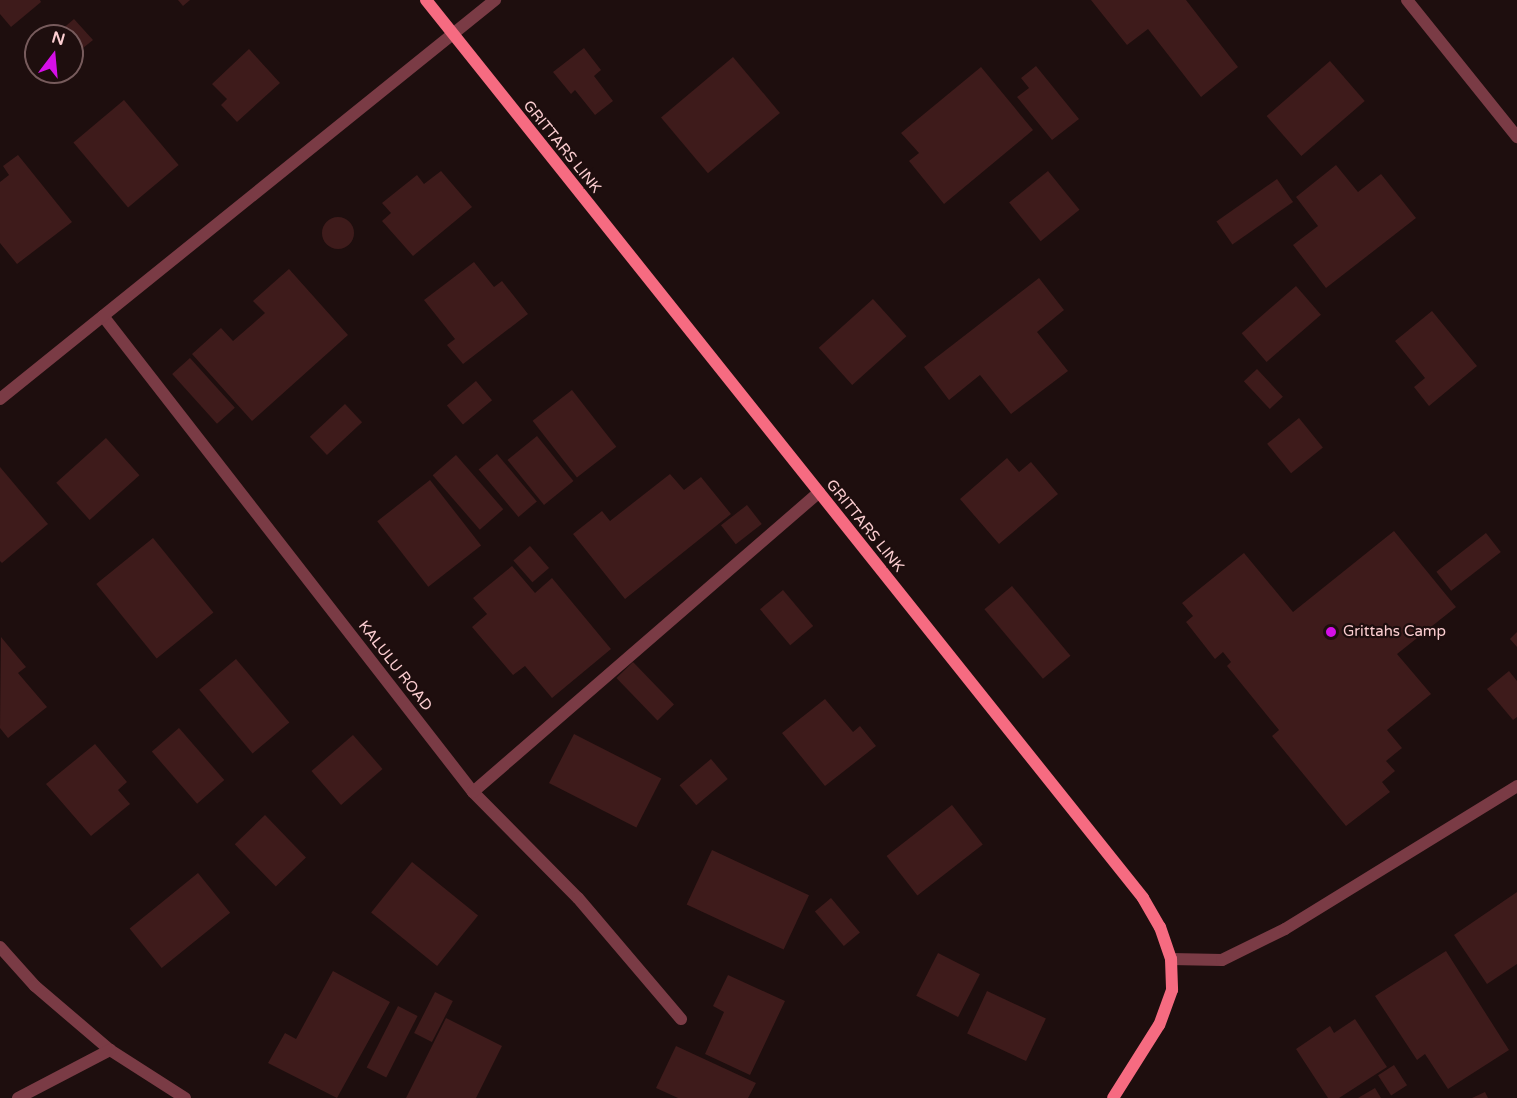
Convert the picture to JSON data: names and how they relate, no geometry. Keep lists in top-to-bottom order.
{
  "streets": {
    "street": ["GRITTARS LINK", "KALULU ROAD"]
  },
  "places": ["Grittahs Camp"],
  "north": "top"
}
